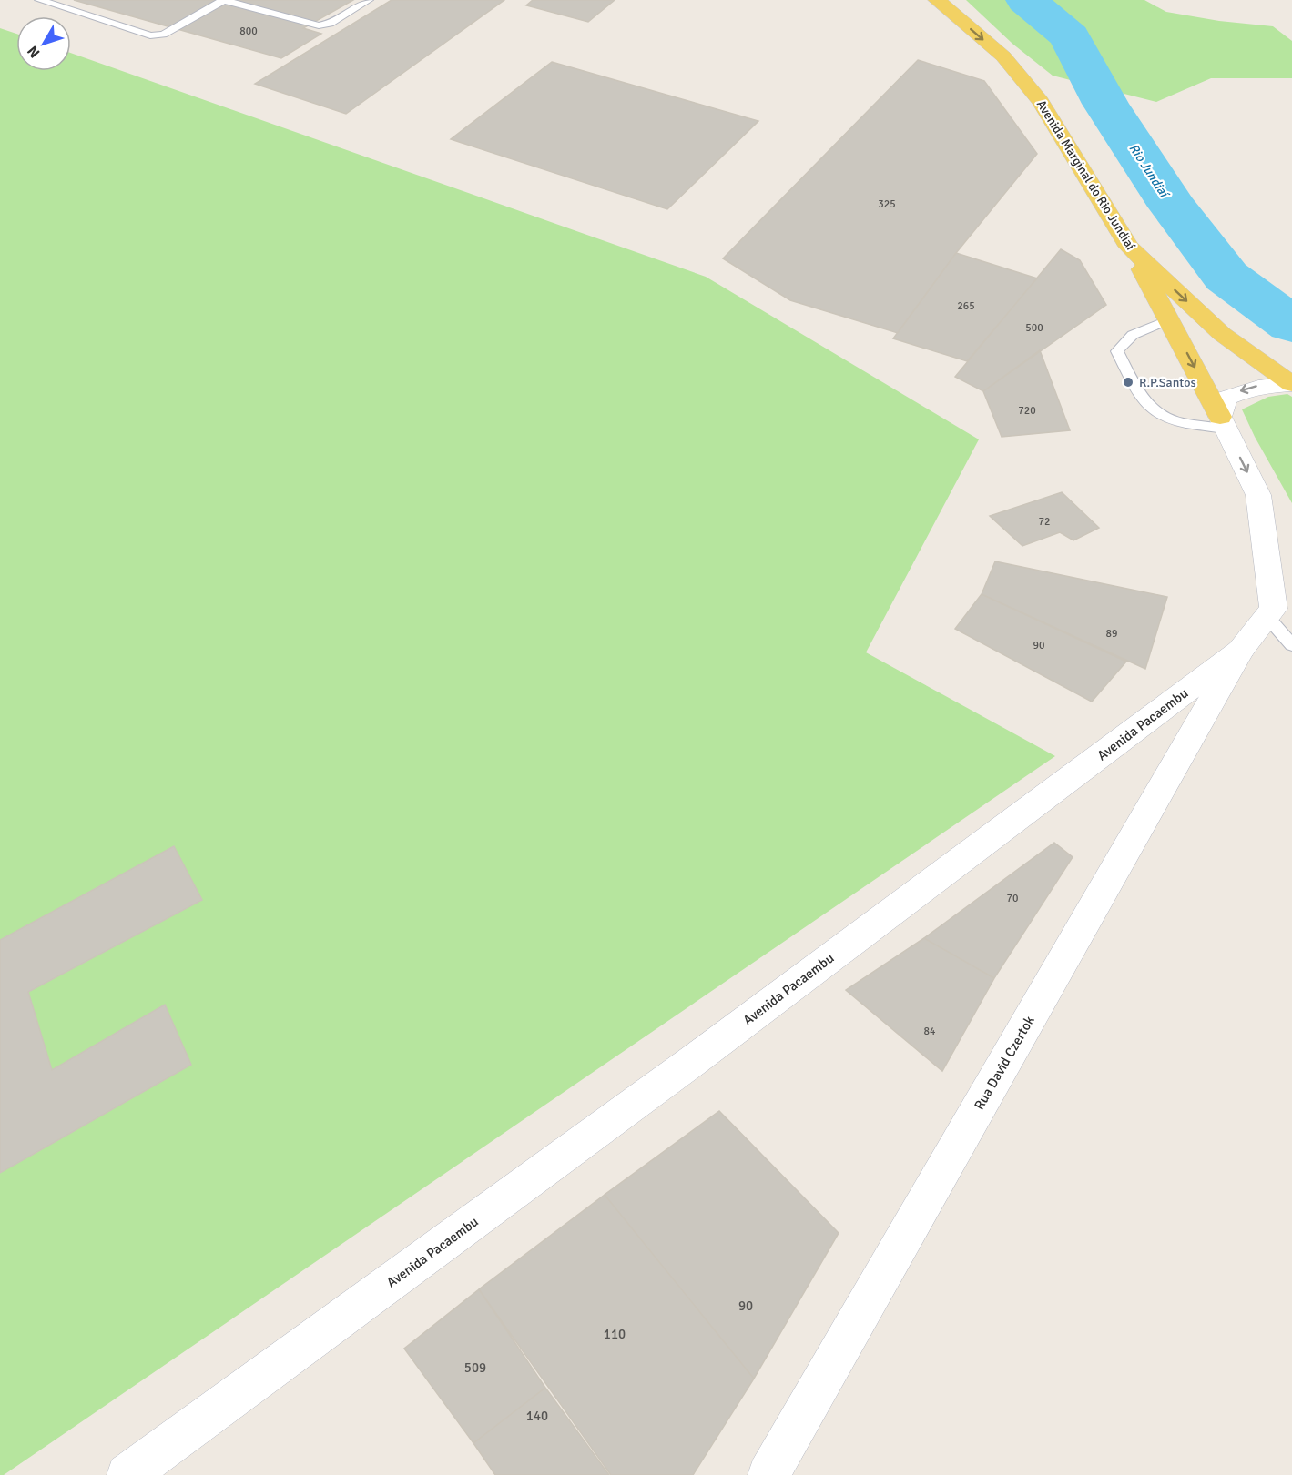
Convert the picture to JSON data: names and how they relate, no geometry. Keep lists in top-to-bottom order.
{
  "streets": {
    "main road": ["Avenida Marginal do Rio Jundiaí", "Avenida Pacaembu", "Rua David Czertok"]
  },
  "crossings": [
    ["Avenida Pacaembu", "Rua David Czertok"]
  ],
  "water": ["Rio Jundiaí"],
  "places": ["R.P.Santos"],
  "house_numbers": [
    "800",
    "325",
    "265",
    "500",
    "720",
    "72",
    "89",
    "90",
    "70",
    "84",
    "90",
    "110",
    "509",
    "140"
  ],
  "north": "bottom left"
}
